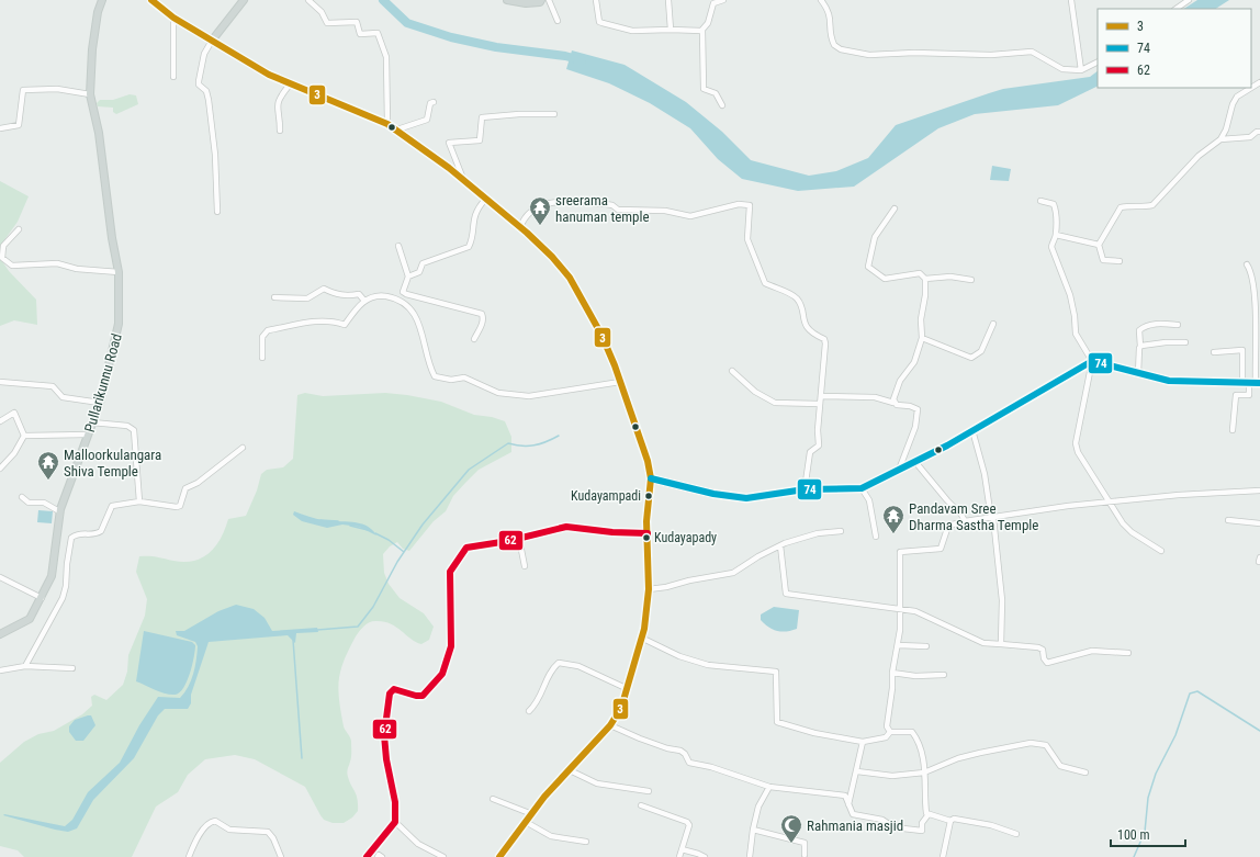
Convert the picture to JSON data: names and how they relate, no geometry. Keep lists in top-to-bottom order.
{
  "streets": {
    "main road": ["Pullarikunnu Road"]
  },
  "places": {
    "temple": ["sreerama hanuman temple", "Malloorkulangara Shiva Temple", "Pandavam Sree Dharma Sastha Temple"],
    "other": ["Kudayampadi", "Kudayapady"],
    "mosque": ["Rahmania masjid"]
  },
  "lines": ["transit line 3", "transit line 74", "transit line 62"],
  "legend": ["3", "74", "62"],
  "scale_bar": "100 m"
}
